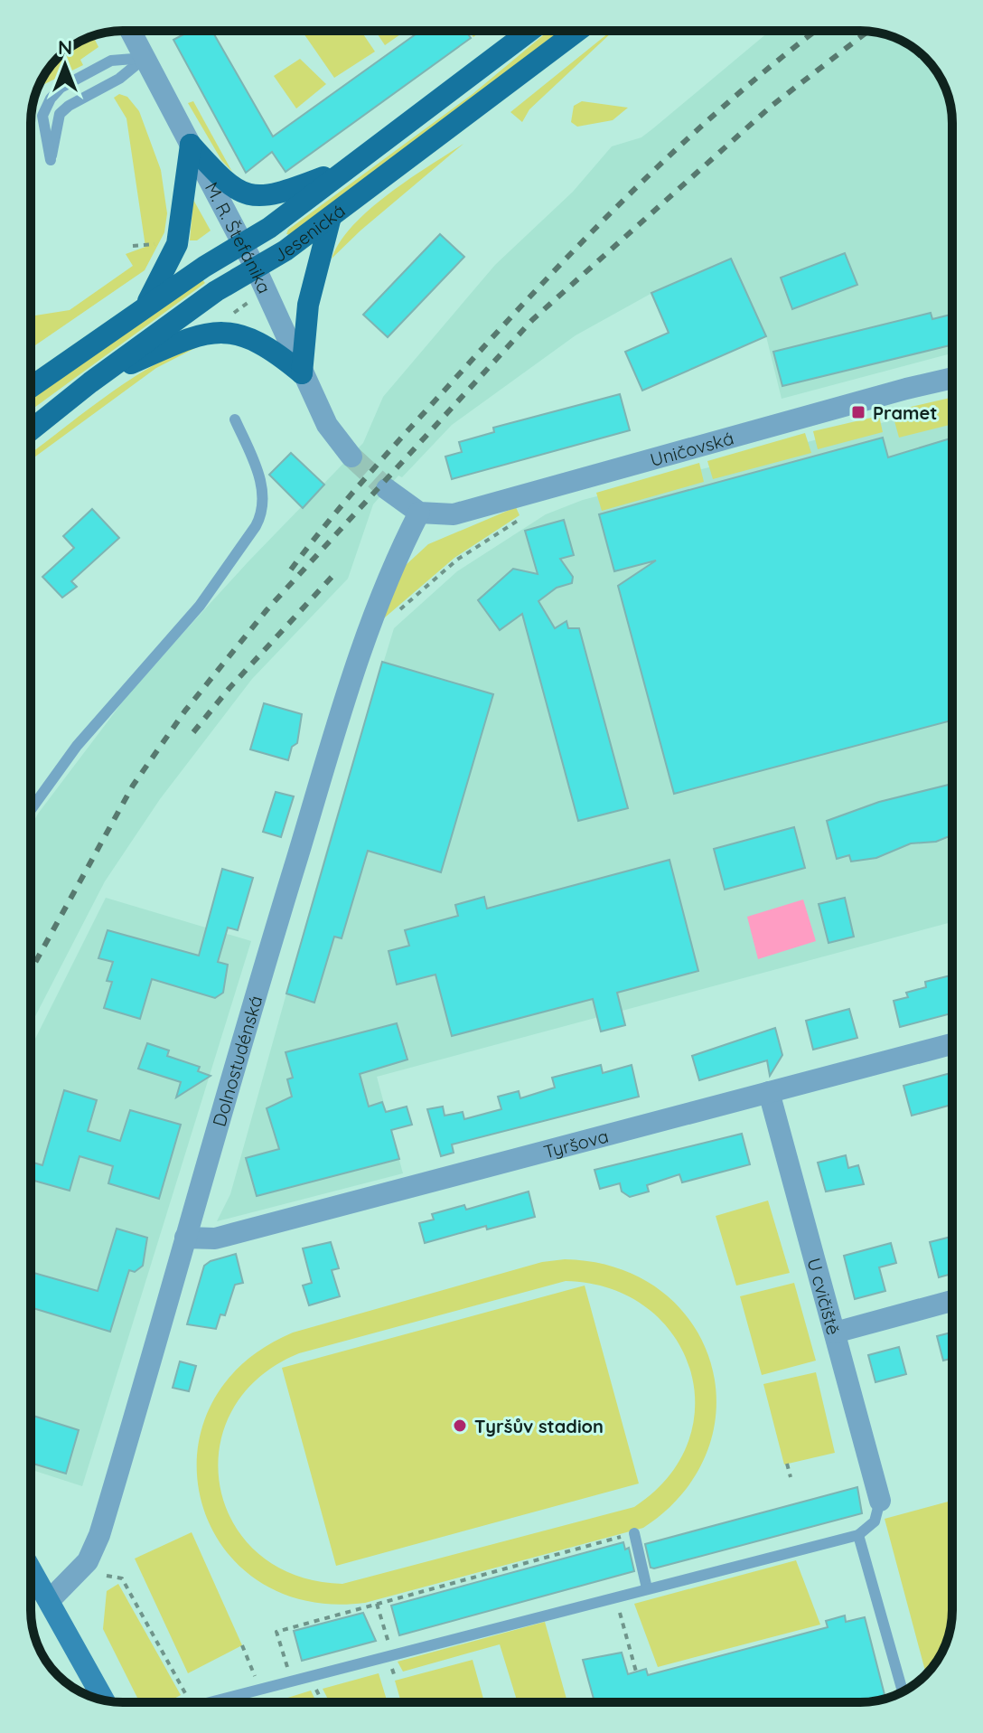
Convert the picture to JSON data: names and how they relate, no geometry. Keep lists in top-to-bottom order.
{
  "streets": {
    "main road": ["Jesenická"],
    "street": [
      "M. R. Štefánika",
      "Uničovská",
      "Dolnostudénská",
      "Tyršova",
      "U cvičiště"
    ]
  },
  "crossings": [
    ["Jesenická", "M. R. Štefánika"],
    ["Uničovská", "Dolnostudénská"],
    ["Dolnostudénská", "Tyršova"],
    ["Tyršova", "U cvičiště"]
  ],
  "places": {
    "transit": ["Pramet"],
    "other": ["Tyršův stadion"]
  },
  "north": "top"
}
